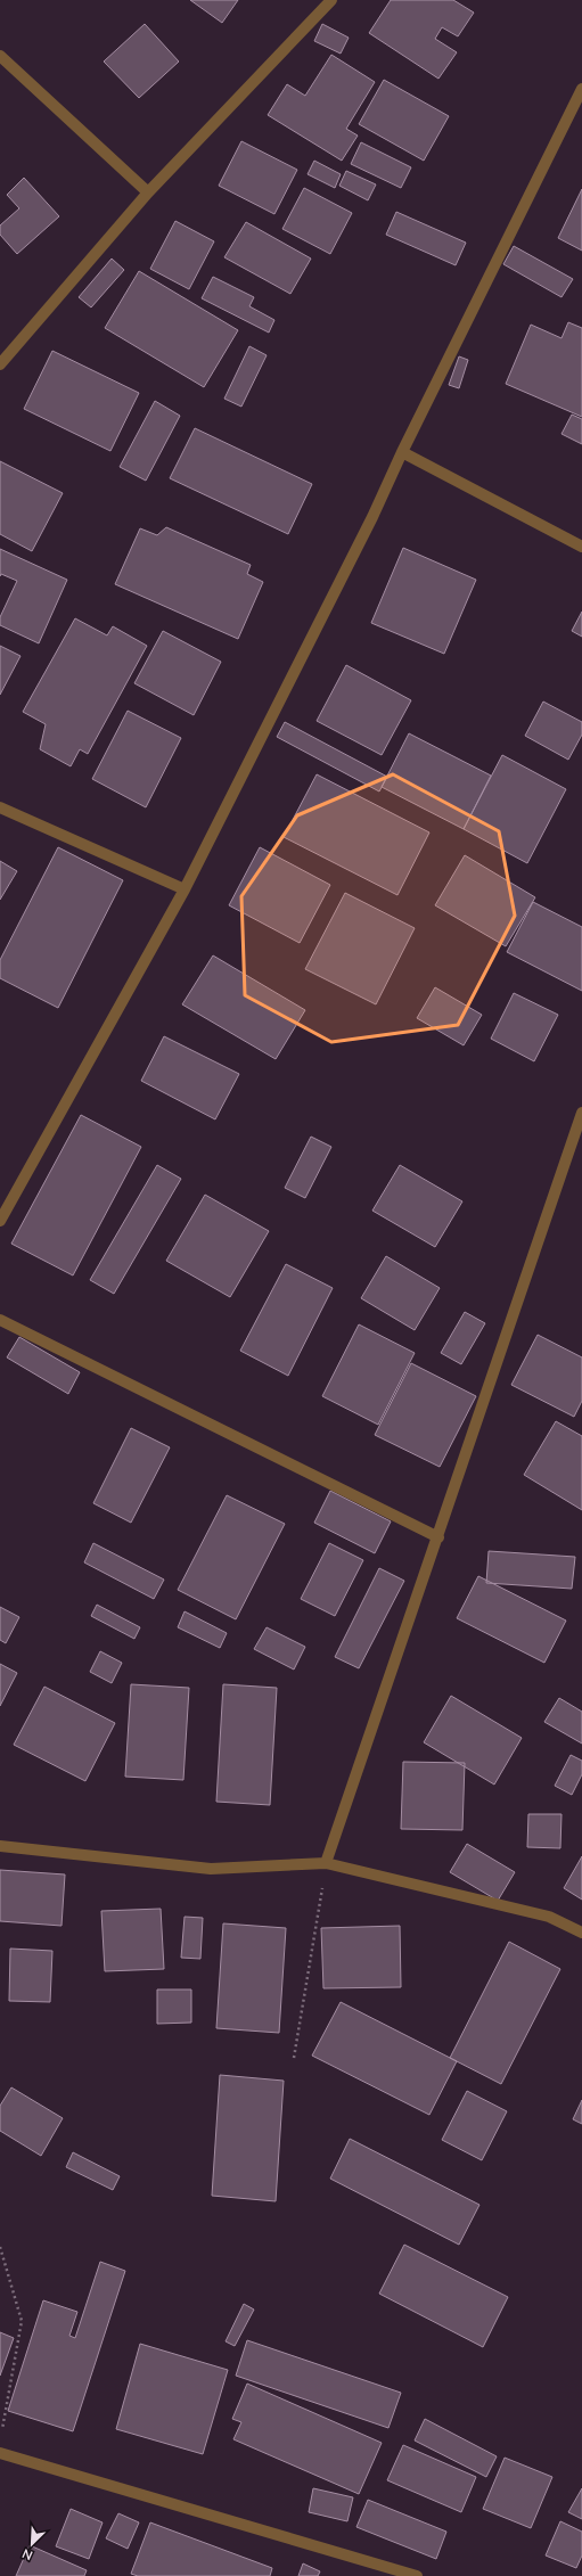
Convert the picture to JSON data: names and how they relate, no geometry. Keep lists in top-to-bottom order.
{
  "north": "bottom left"
}
